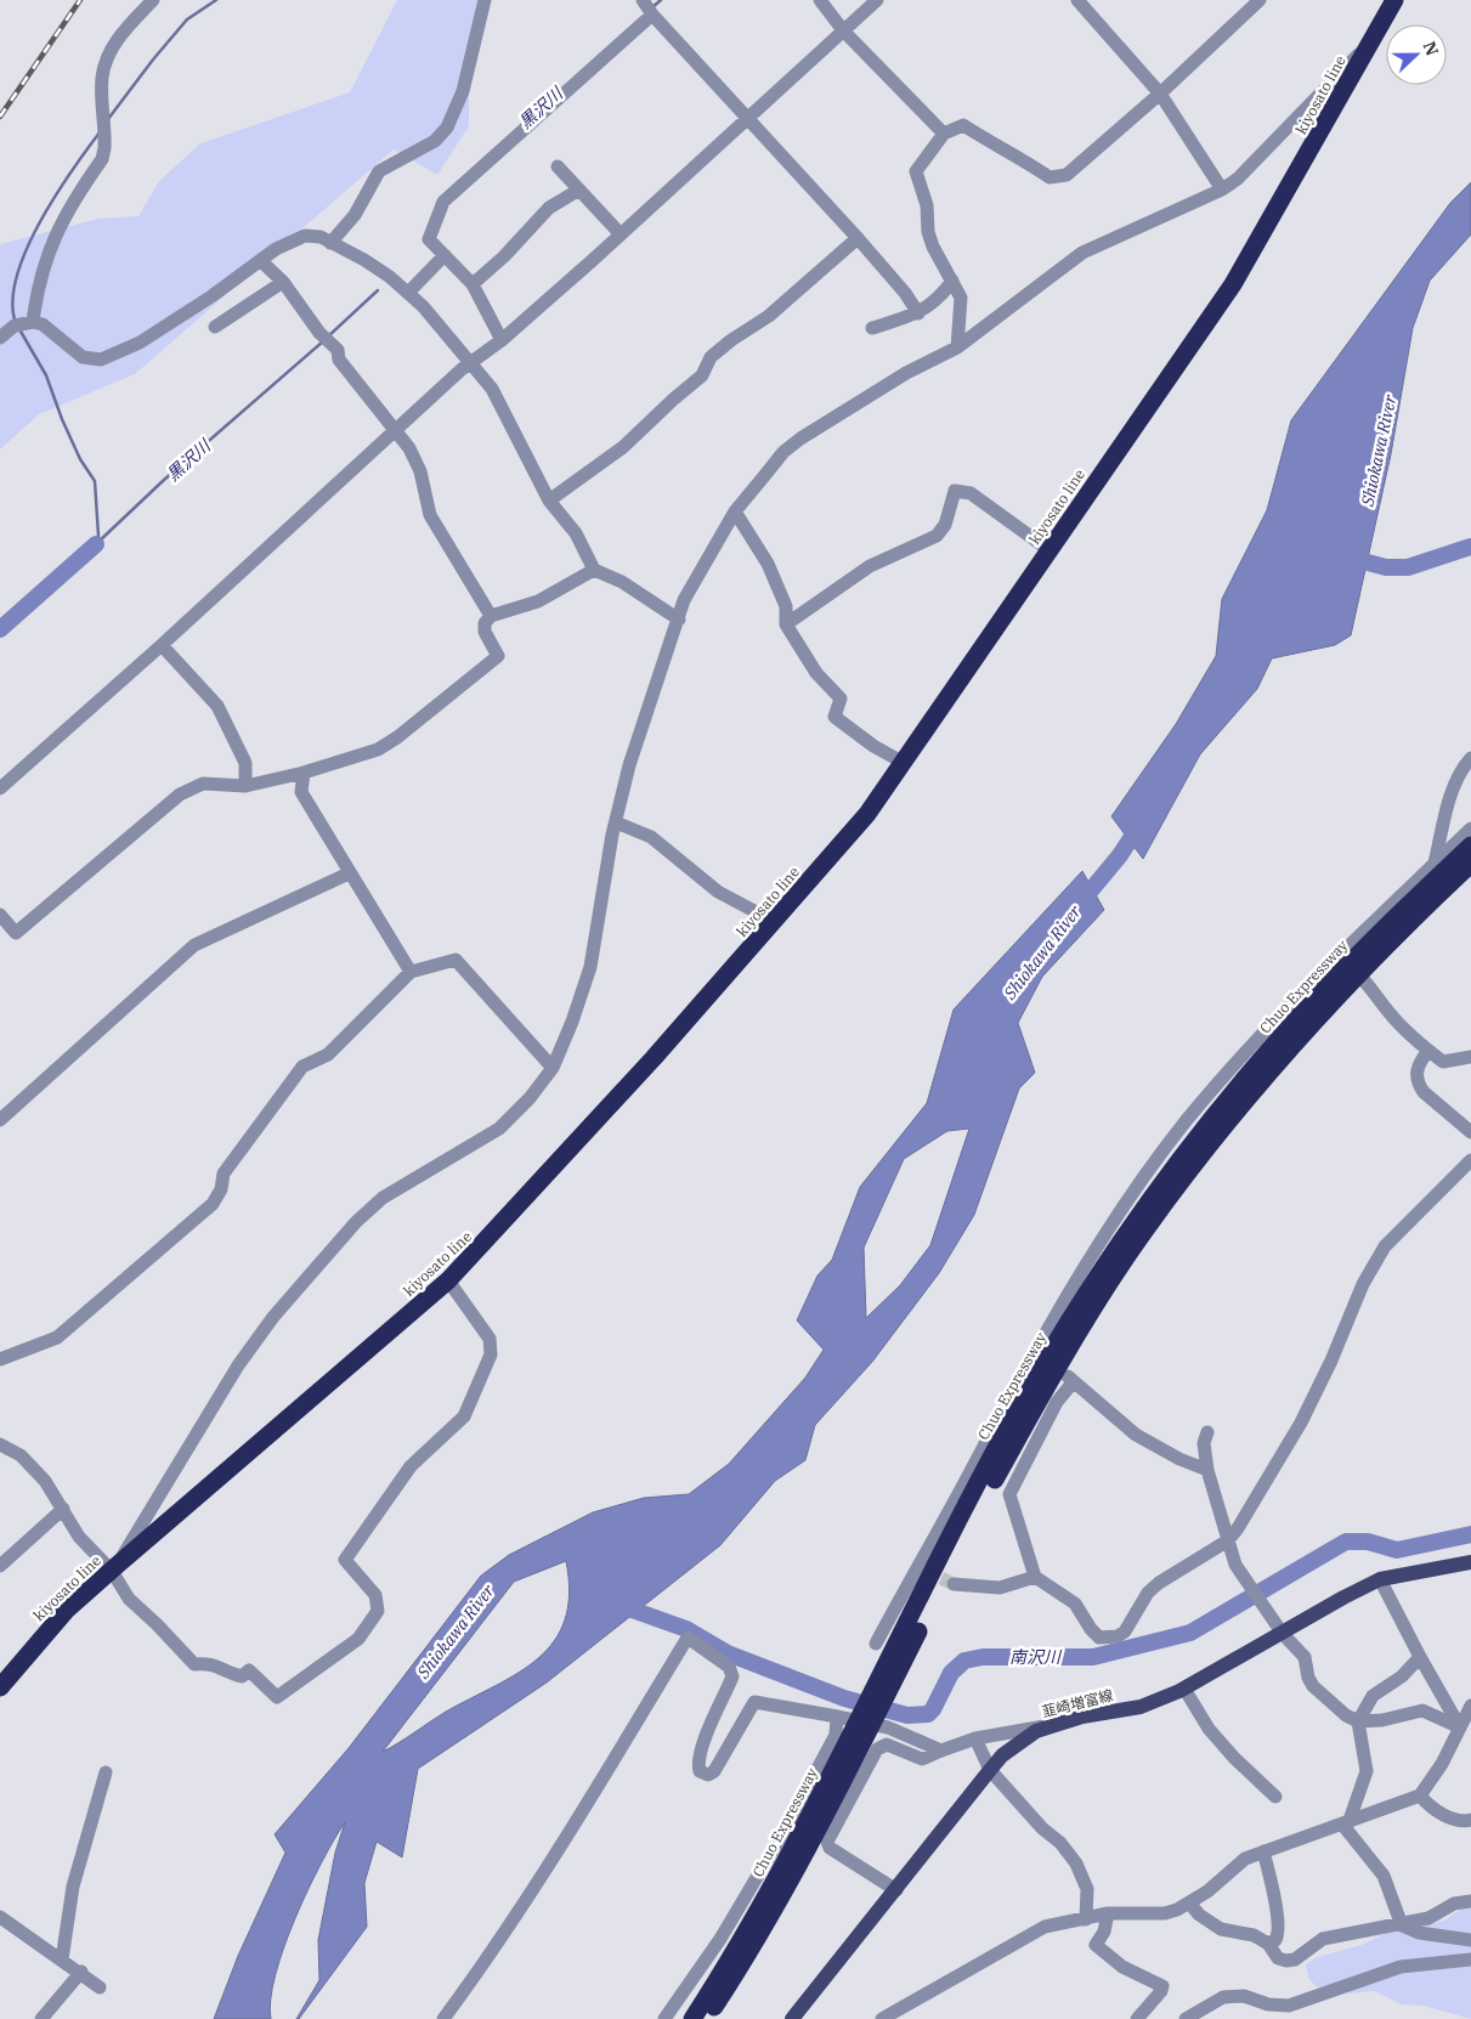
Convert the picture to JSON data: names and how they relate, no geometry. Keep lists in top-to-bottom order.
{
  "streets": {
    "highway": ["kiyosato line", "Chuo Expressway"],
    "main road": ["韮崎増富線"]
  },
  "water": ["黒沢川", "Shiokawa River", "南沢川"],
  "north": "right"
}
